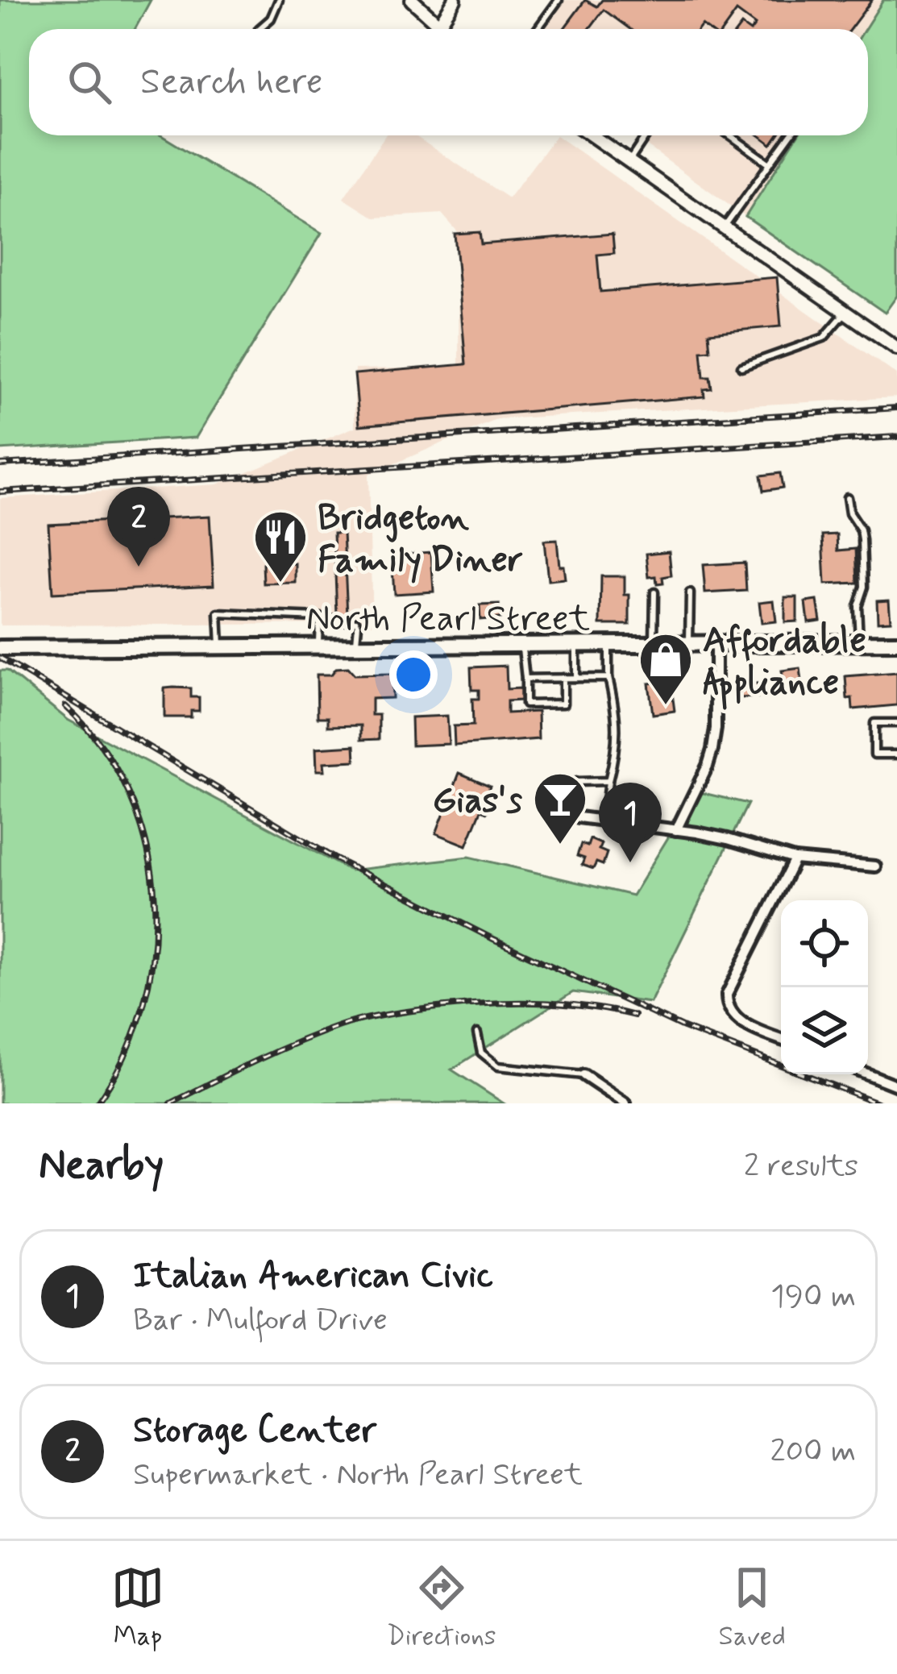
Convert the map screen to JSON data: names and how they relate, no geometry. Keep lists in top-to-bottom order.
{
  "streets": {
    "main road": ["North Pearl Street"]
  },
  "places": {
    "restaurant": ["Bridgeton Family Diner"],
    "shop": ["Affordable Appliance"],
    "bar": ["Gias's"]
  },
  "page": {
    "search": "Search here",
    "pins": ["2", "1"],
    "heading": ["Nearby", "2 results"],
    "list": [
      {
        "mark": "1",
        "name": "Italian American Civic",
        "note": "Bar · Mulford Drive",
        "value": "190 m"
      },
      {
        "mark": "2",
        "name": "Storage Center",
        "note": "Supermarket · North Pearl Street",
        "value": "200 m"
      }
    ],
    "nav": ["Map", "Directions", "Saved"]
  }
}
